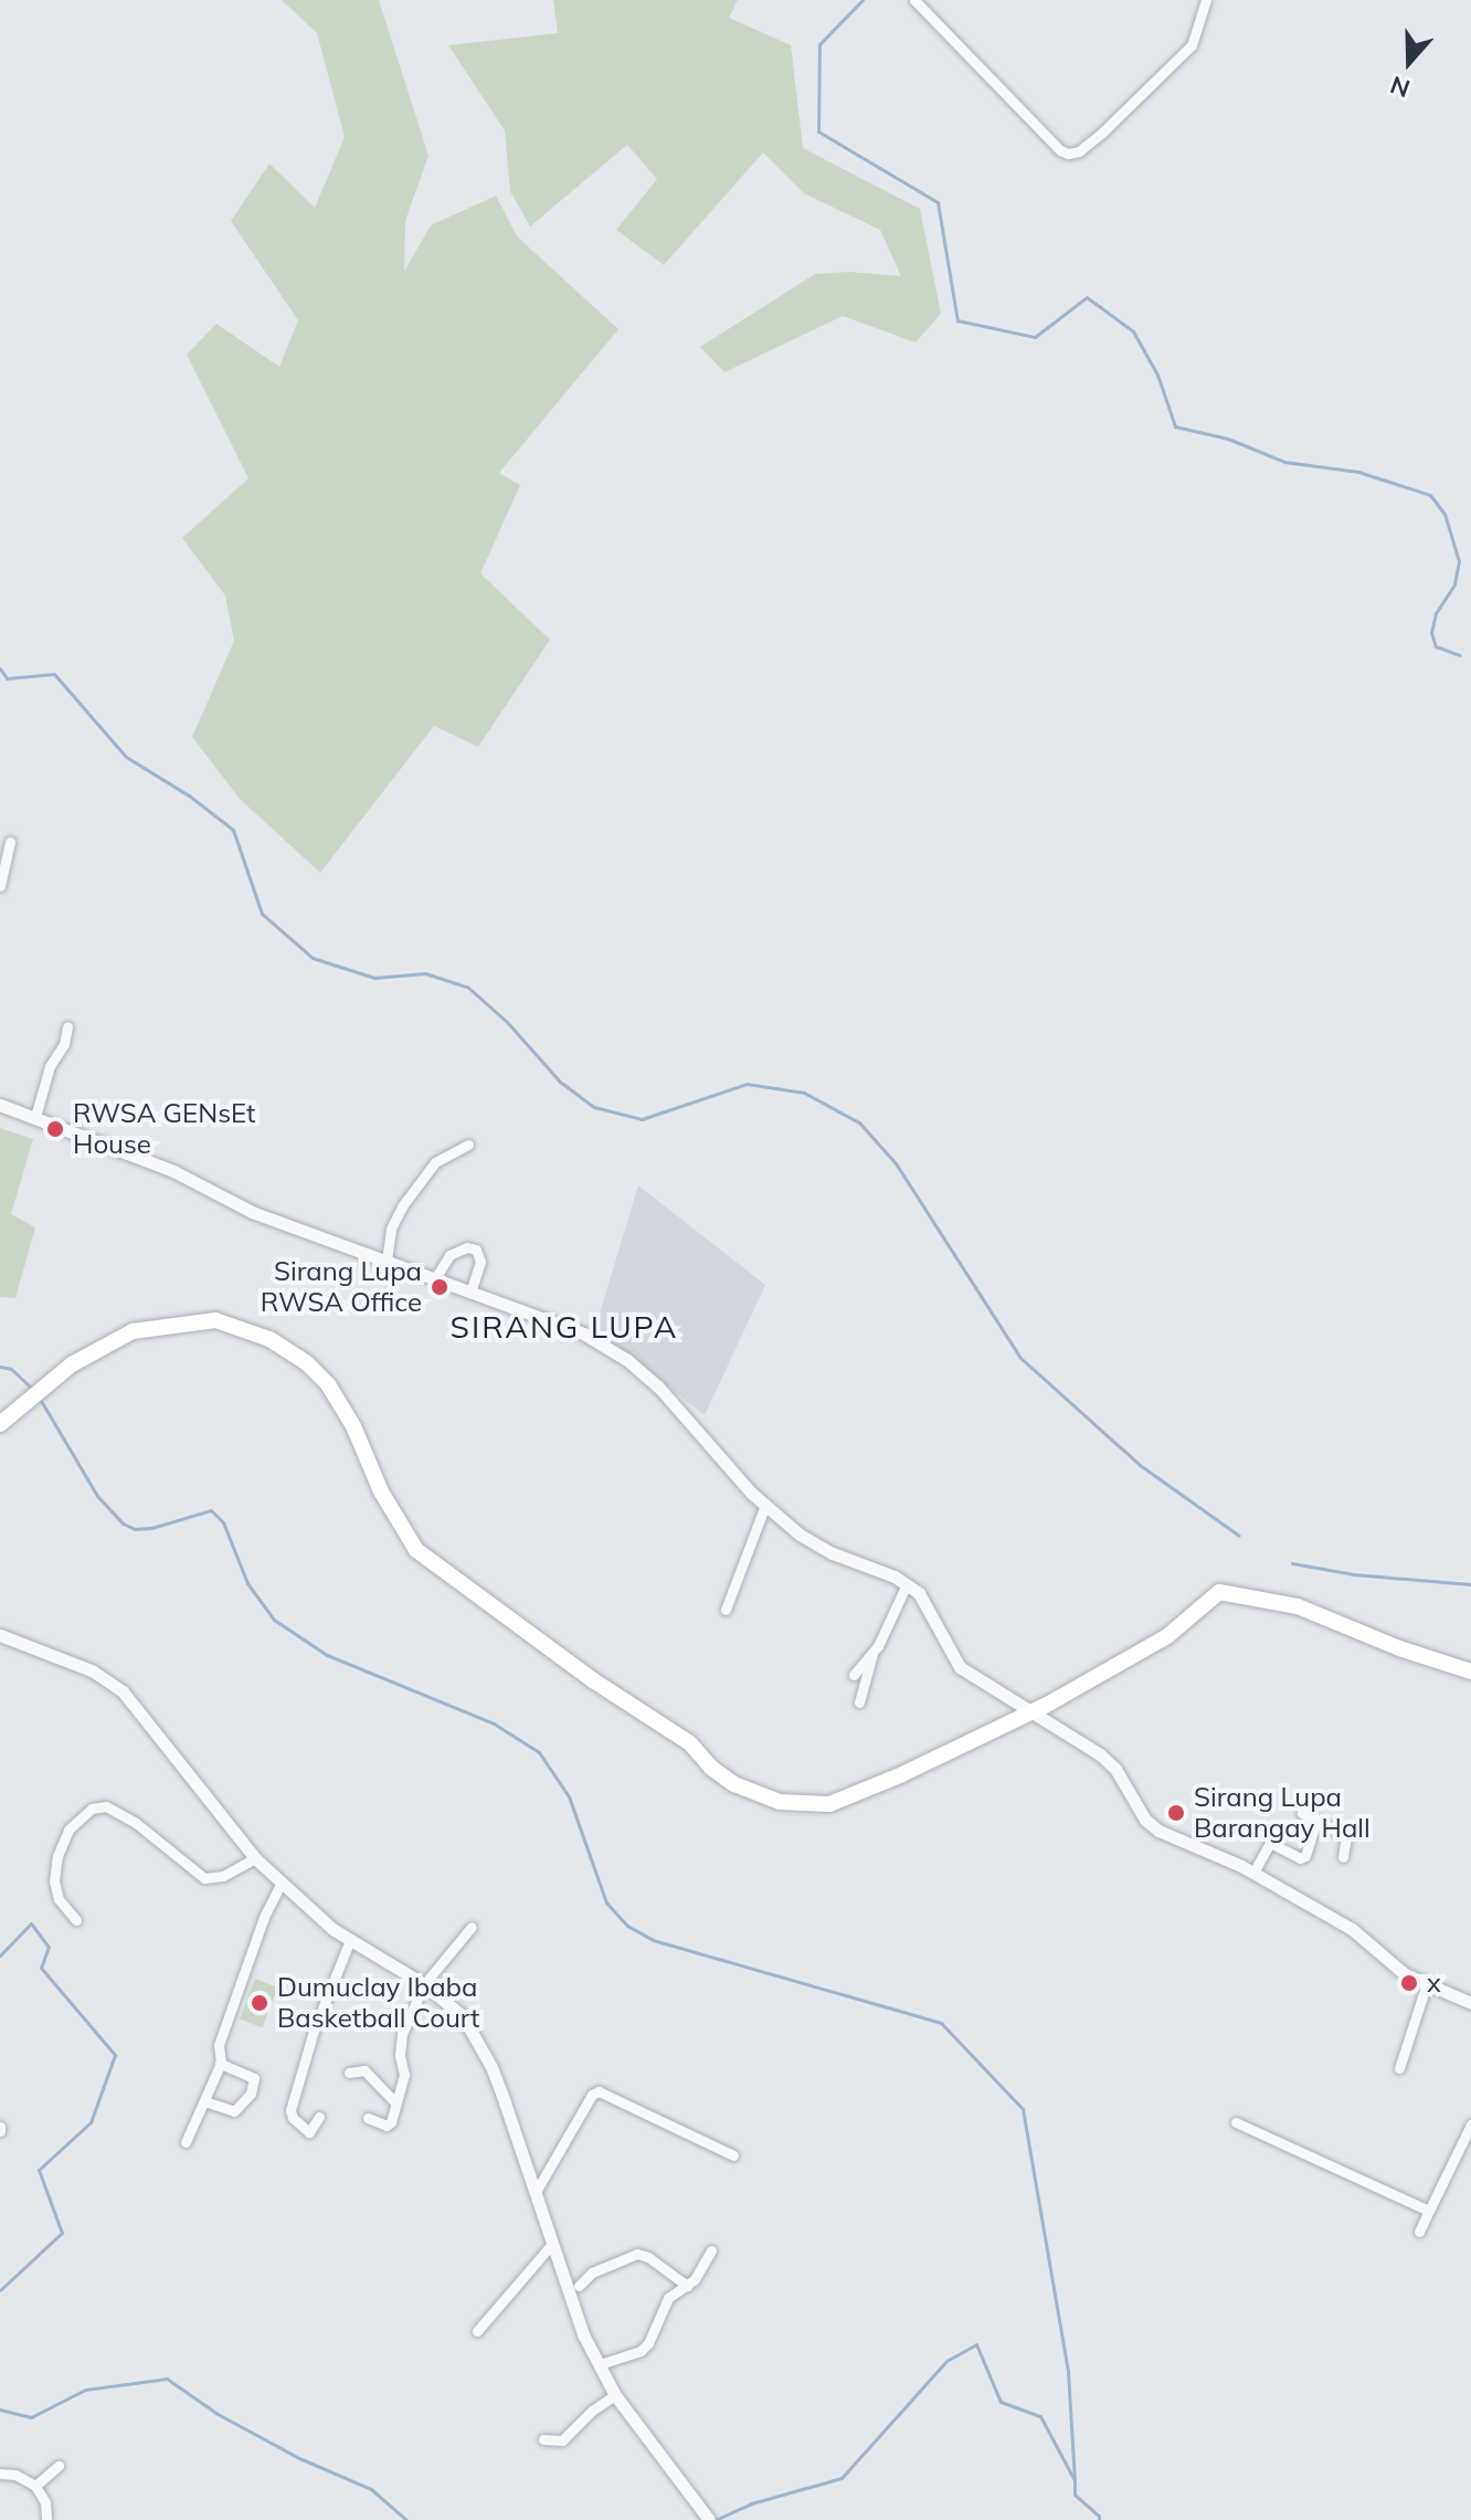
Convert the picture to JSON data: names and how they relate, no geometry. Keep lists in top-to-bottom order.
{
  "districts": ["SIRANG LUPA"],
  "places": [
    "RWSA GENsEt House",
    "Sirang Lupa RWSA Office",
    "Sirang Lupa Barangay Hall",
    "x",
    "Dumuclay Ibaba Basketball Court"
  ],
  "north": "bottom"
}
